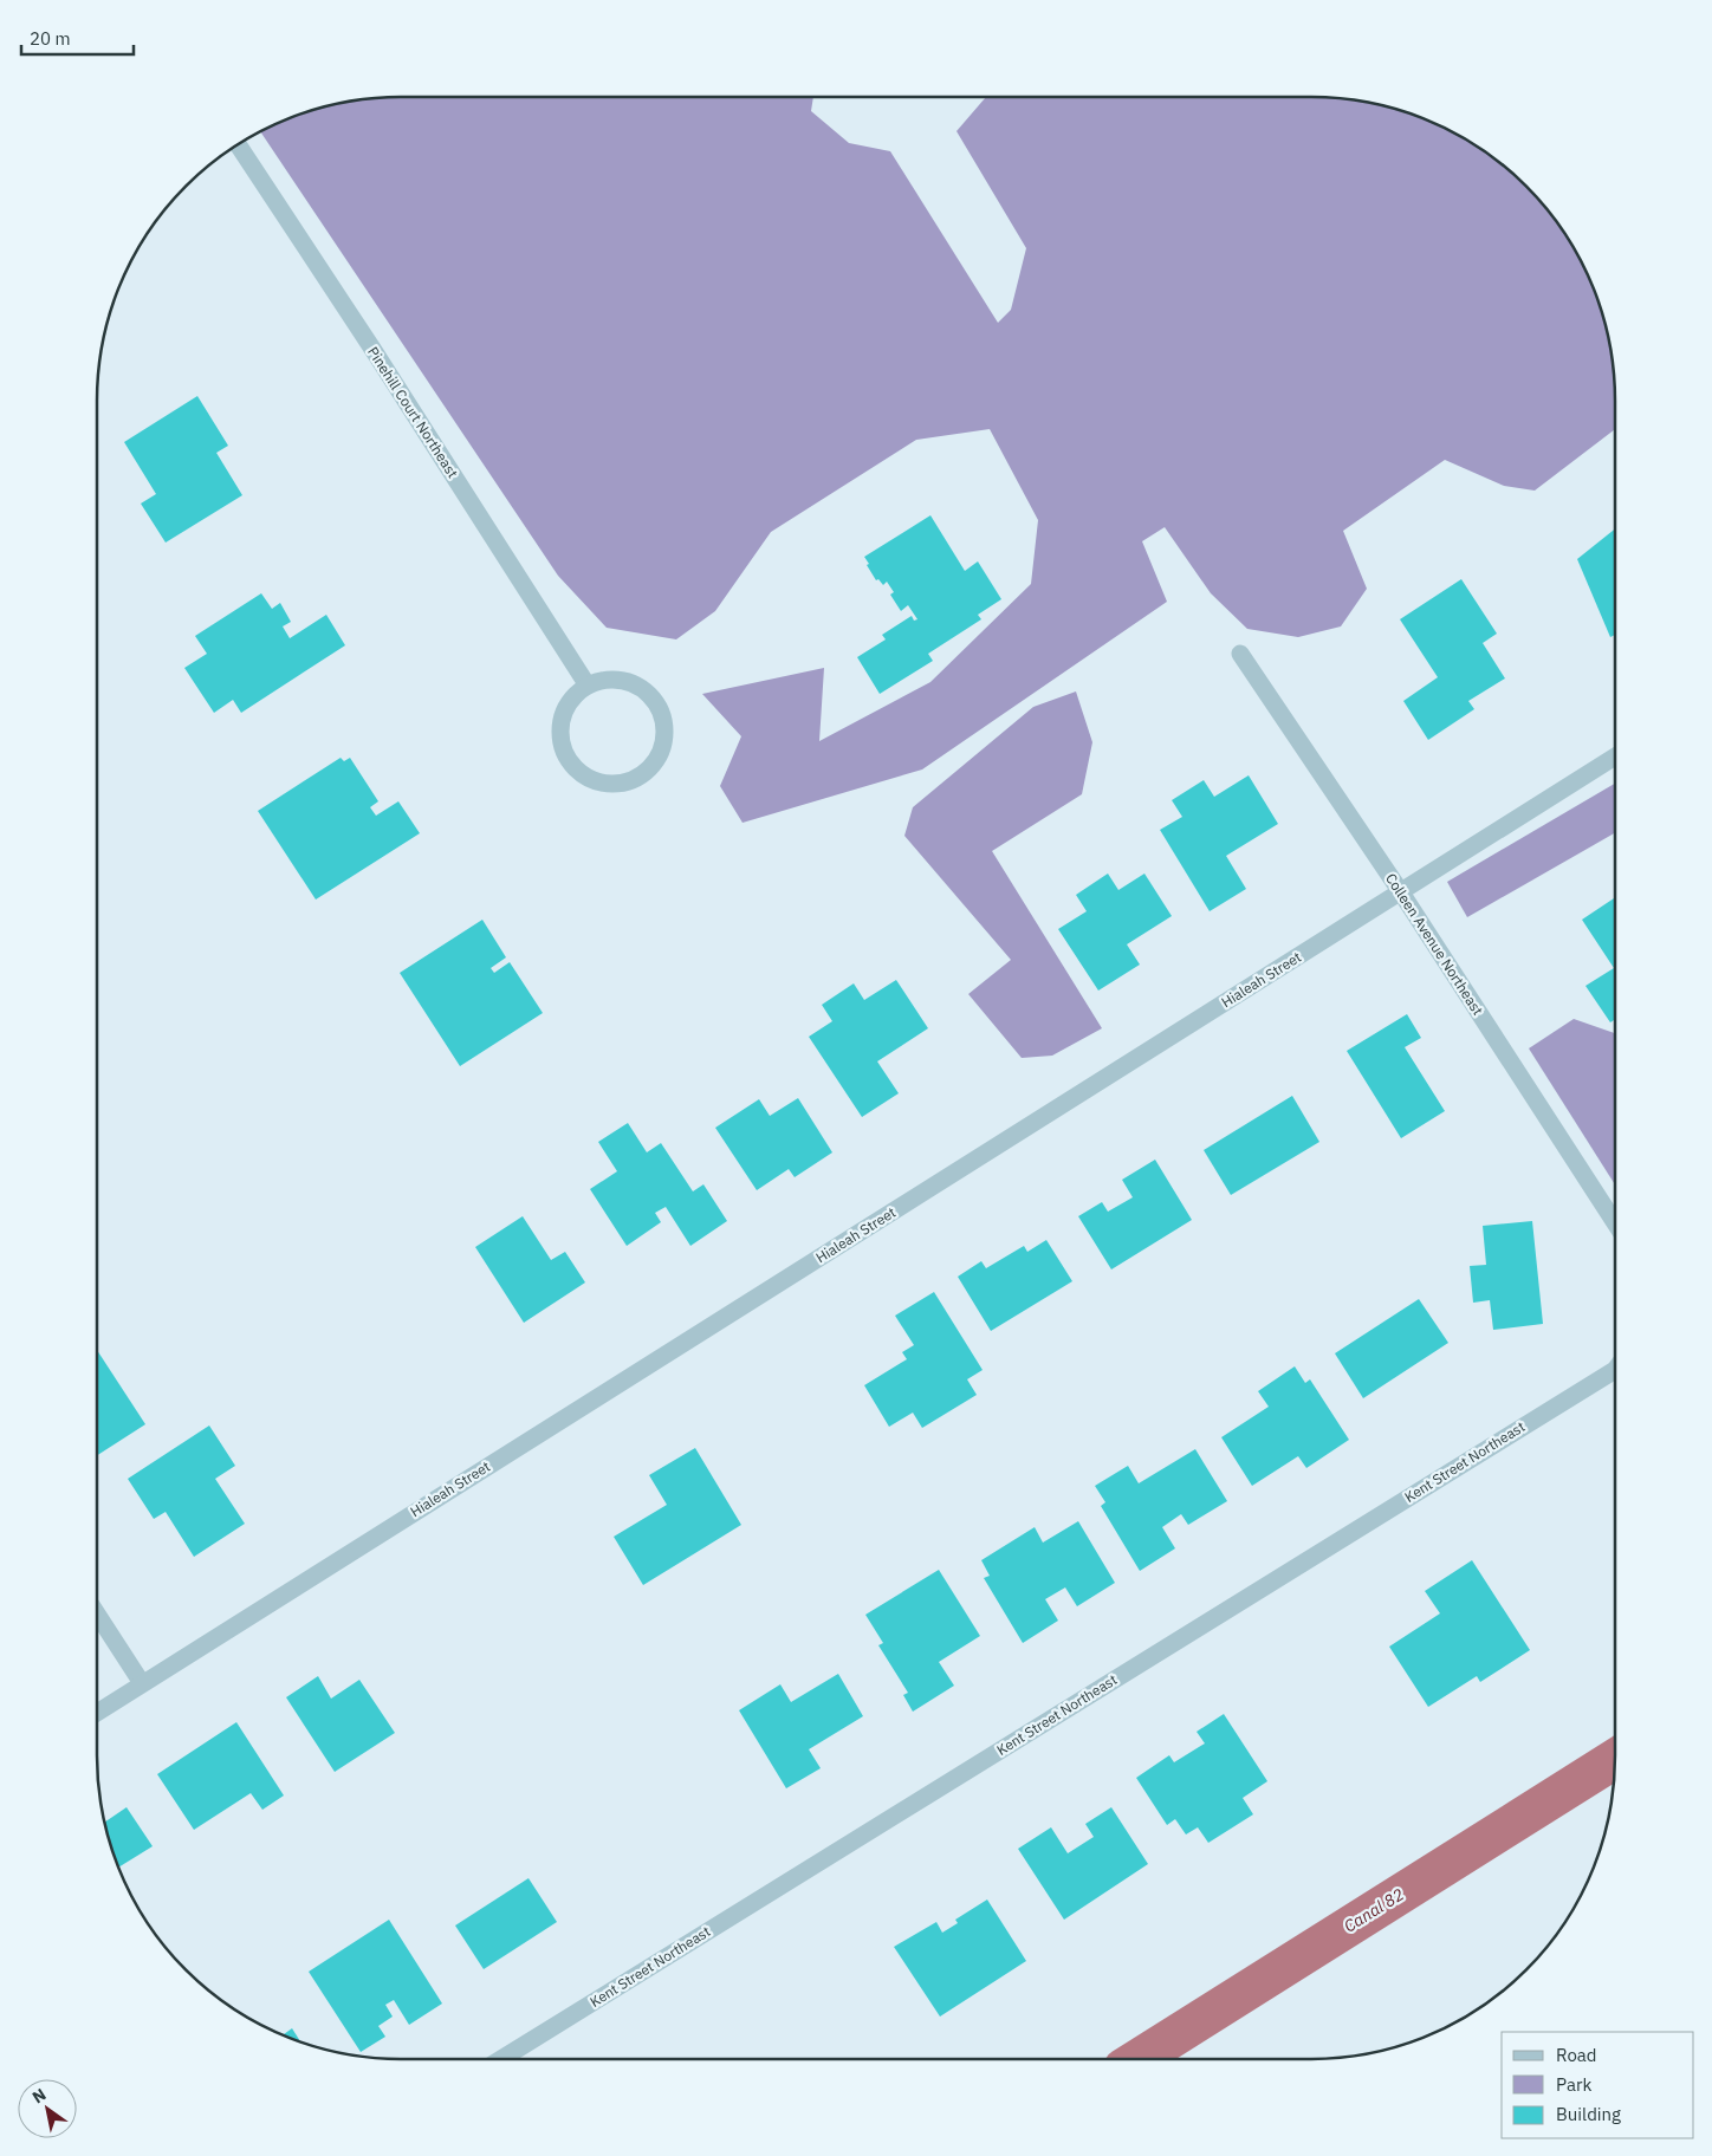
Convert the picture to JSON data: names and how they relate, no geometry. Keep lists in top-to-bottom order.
{
  "streets": {
    "street": [
      "Pinehill Court Northeast",
      "Colleen Avenue Northeast",
      "Hialeah Street",
      "Kent Street Northeast"
    ]
  },
  "crossings": [
    ["Colleen Avenue Northeast", "Hialeah Street"]
  ],
  "water": ["Canal 82"],
  "legend": ["Road", "Park", "Building"],
  "scale_bar": "20 m",
  "north": "top left"
}
